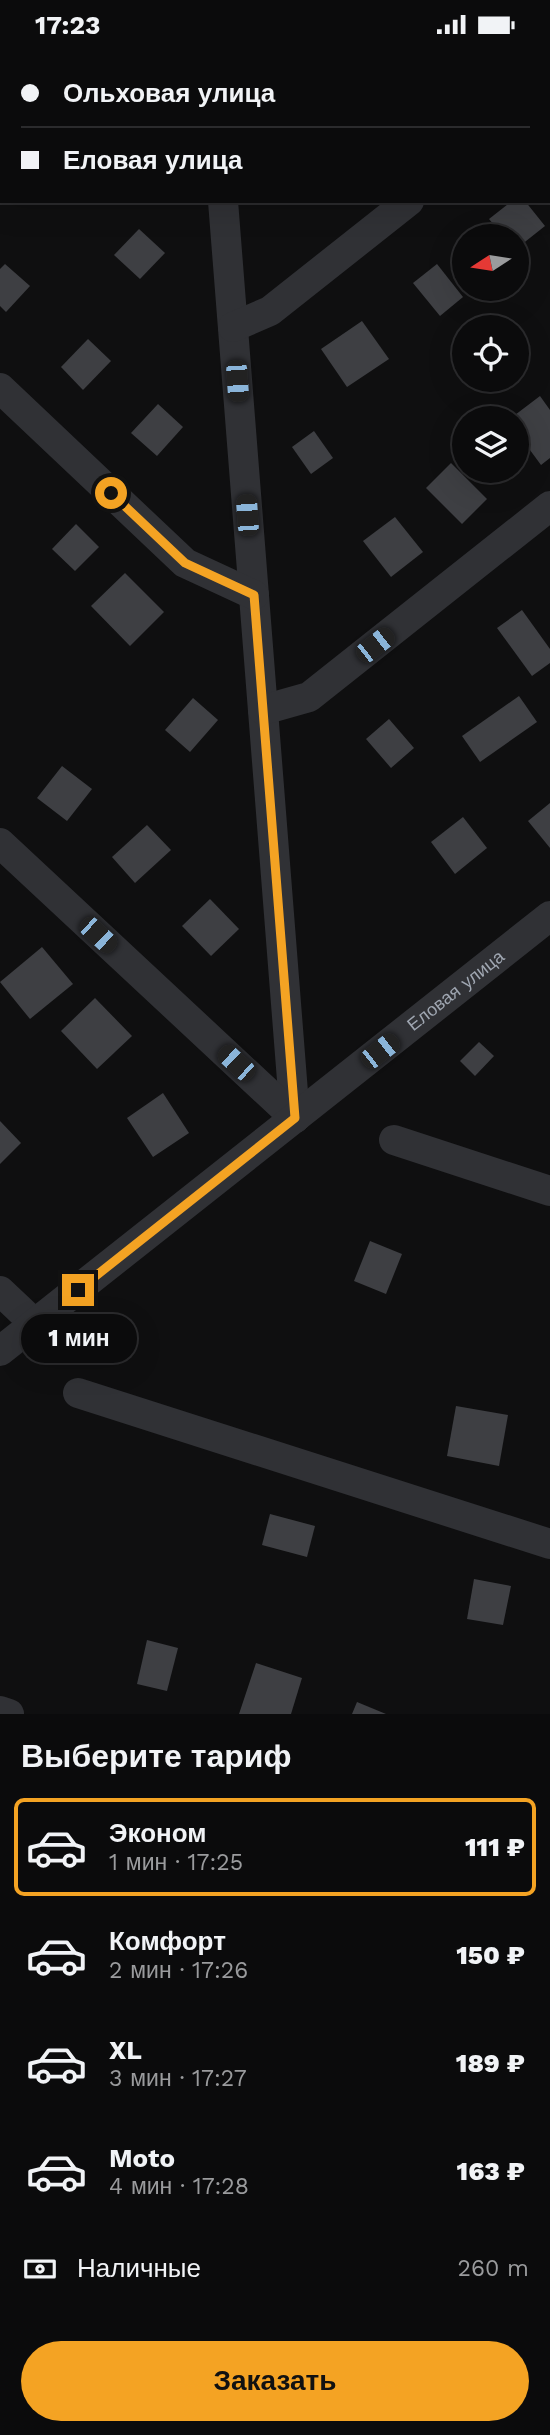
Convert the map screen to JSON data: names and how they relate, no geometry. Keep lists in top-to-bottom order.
{
  "streets": {
    "street": ["Еловая улица"]
  },
  "north": "left",
  "page": {
    "status": "17:23",
    "banner": ["Ольховая улица", "Еловая улица"],
    "bubble": "1 мин",
    "heading": "Выберите тариф",
    "list": [
      {
        "name": "Эконом",
        "note": "1 мин · 17:25",
        "value": "111 ₽"
      },
      {
        "name": "Комфорт",
        "note": "2 мин · 17:26",
        "value": "150 ₽"
      },
      {
        "name": "XL",
        "note": "3 мин · 17:27",
        "value": "189 ₽"
      },
      {
        "name": "Moto",
        "note": "4 мин · 17:28",
        "value": "163 ₽"
      }
    ],
    "pay": ["Наличные", "260 m"],
    "buttons": "Заказать"
  }
}
